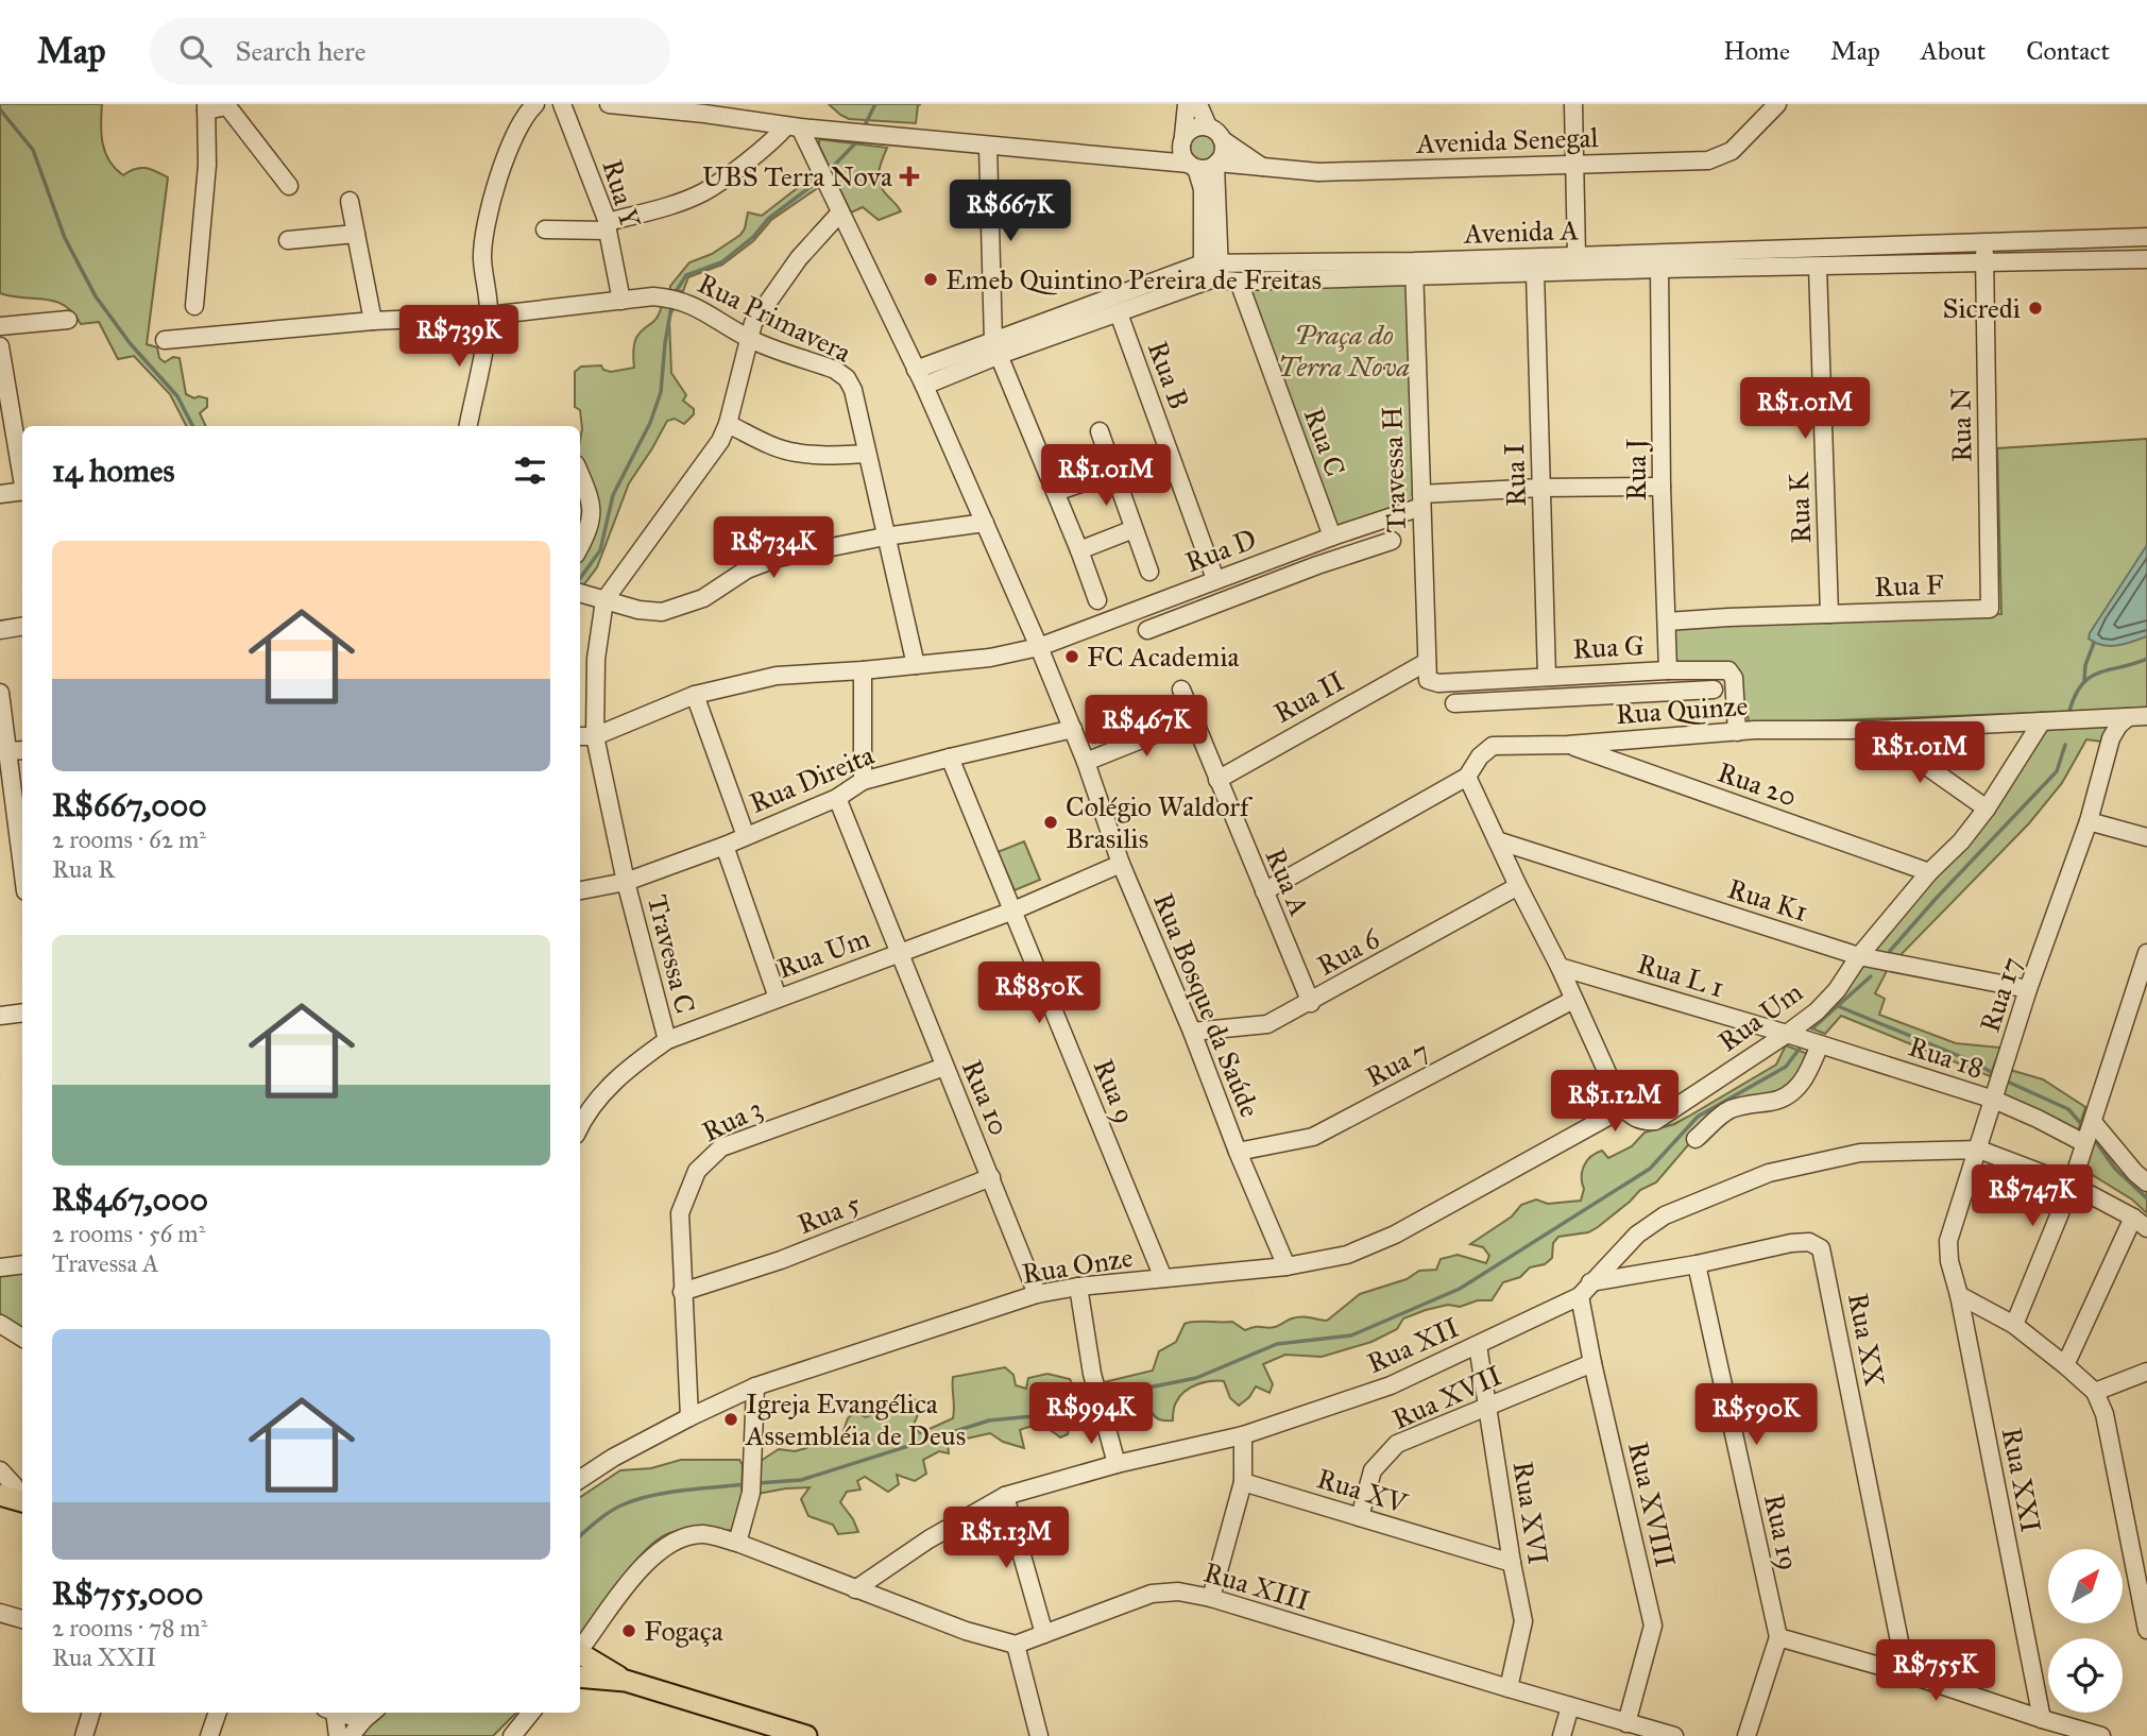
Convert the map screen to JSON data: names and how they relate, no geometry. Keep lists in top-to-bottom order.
{
  "streets": {
    "street": [
      "Avenida Senegal",
      "Rua Y",
      "Avenida A",
      "Rua Primavera",
      "Rua B",
      "Rua N",
      "Rua C",
      "Travessa H",
      "Rua J",
      "Rua I",
      "Rua K",
      "Rua D",
      "Rua F",
      "Rua G",
      "Rua II",
      "Rua Quinze",
      "Rua Direita",
      "Rua 20",
      "Rua A",
      "Rua K1",
      "Rua 6",
      "Rua Um",
      "Travessa C",
      "Rua L 1",
      "Rua 17",
      "Rua Bosque da Saúde",
      "Rua 18",
      "Rua 7",
      "Rua 9",
      "Rua 10",
      "Rua 3",
      "Rua 5",
      "Rua Onze",
      "Rua XX",
      "Rua XII",
      "Rua XVII",
      "Rua XXI",
      "Rua XV",
      "Rua XVIII",
      "Rua XVI",
      "Rua 19",
      "Rua XIII"
    ]
  },
  "crossings": [
    ["Rua Y", "Rua Primavera"],
    ["Avenida A", "Rua B"],
    ["Avenida A", "Rua N"],
    ["Avenida A", "Rua C"],
    ["Avenida A", "Travessa H"],
    ["Avenida A", "Rua J"],
    ["Avenida A", "Rua I"],
    ["Avenida A", "Rua K"],
    ["Avenida A", "Rua Bosque da Saúde"],
    ["Rua Primavera", "Rua D"],
    ["Rua B", "Rua D"],
    ["Rua N", "Rua F"],
    ["Rua C", "Rua D"],
    ["Travessa H", "Rua D"],
    ["Travessa H", "Rua G"],
    ["Travessa H", "Rua II"],
    ["Rua J", "Rua F"],
    ["Rua J", "Rua G"],
    ["Rua I", "Rua G"],
    ["Rua K", "Rua F"],
    ["Rua D", "Travessa C"],
    ["Rua D", "Rua Bosque da Saúde"],
    ["Rua G", "Rua II"],
    ["Rua G", "Rua Quinze"],
    ["Rua II", "Rua A"],
    ["Rua Quinze", "Rua 20"],
    ["Rua Quinze", "Rua A"],
    ["Rua Quinze", "Rua Um"],
    ["Rua Quinze", "Rua 17"],
    ["Rua Direita", "Travessa C"],
    ["Rua Direita", "Rua Bosque da Saúde"],
    ["Rua Direita", "Rua 9"],
    ["Rua Direita", "Rua 10"],
    ["Rua 20", "Rua Um"],
    ["Rua A", "Rua 6"],
    ["Rua K1", "Rua Um"],
    ["Rua K1", "Rua 17"],
    ["Rua 6", "Rua Bosque da Saúde"],
    ["Rua Um", "Travessa C"],
    ["Rua Um", "Rua L 1"],
    ["Rua Um", "Rua Bosque da Saúde"],
    ["Rua Um", "Rua 18"],
    ["Rua Um", "Rua 9"],
    ["Rua Um", "Rua 10"],
    ["Rua Um", "Rua Onze"],
    ["Rua L 1", "Rua 18"],
    ["Rua 17", "Rua 18"],
    ["Rua 17", "Rua XII"],
    ["Rua 17", "Rua XXI"],
    ["Rua Bosque da Saúde", "Rua 7"],
    ["Rua Bosque da Saúde", "Rua Onze"],
    ["Rua 9", "Rua Onze"],
    ["Rua 10", "Rua 3"],
    ["Rua 10", "Rua 5"],
    ["Rua 10", "Rua Onze"],
    ["Rua 3", "Rua 5"],
    ["Rua 3", "Rua Onze"],
    ["Rua XX", "Rua XII"],
    ["Rua XX", "Rua XVIII"],
    ["Rua XX", "Rua 19"],
    ["Rua XII", "Rua XVIII"],
    ["Rua XII", "Rua XVI"],
    ["Rua XVII", "Rua XV"],
    ["Rua XVII", "Rua XVIII"],
    ["Rua XVII", "Rua XVI"],
    ["Rua XV", "Rua XVI"],
    ["Rua XVIII", "Rua XIII"],
    ["Rua XVI", "Rua XIII"]
  ],
  "parks": ["Praça do Terra Nova"],
  "places": {
    "health": ["UBS Terra Nova"],
    "other": [
      "Emeb Quintino Pereira de Freitas",
      "Sicredi",
      "FC Academia",
      "Colégio Waldorf Brasilis",
      "Igreja Evangélica Assembléia de Deus",
      "Fogaça"
    ]
  },
  "north": "top right",
  "page": {
    "header": "Map",
    "search": "Search here",
    "nav": [
      "Home",
      "Map",
      "About",
      "Contact"
    ],
    "price": [
      "R$667K",
      "R$739K",
      "R$1.01M",
      "R$1.01M",
      "R$734K",
      "R$467K",
      "R$1.01M",
      "R$850K",
      "R$1.12M",
      "R$747K",
      "R$994K",
      "R$590K",
      "R$1.13M",
      "R$755K"
    ],
    "heading": "14 homes",
    "list": [
      {
        "name": "R$667,000",
        "note": "2 rooms · 62 m² · Rua R"
      },
      {
        "name": "R$467,000",
        "note": "2 rooms · 56 m² · Travessa A"
      },
      {
        "name": "R$755,000",
        "note": "2 rooms · 78 m² · Rua XXII"
      }
    ]
  }
}
